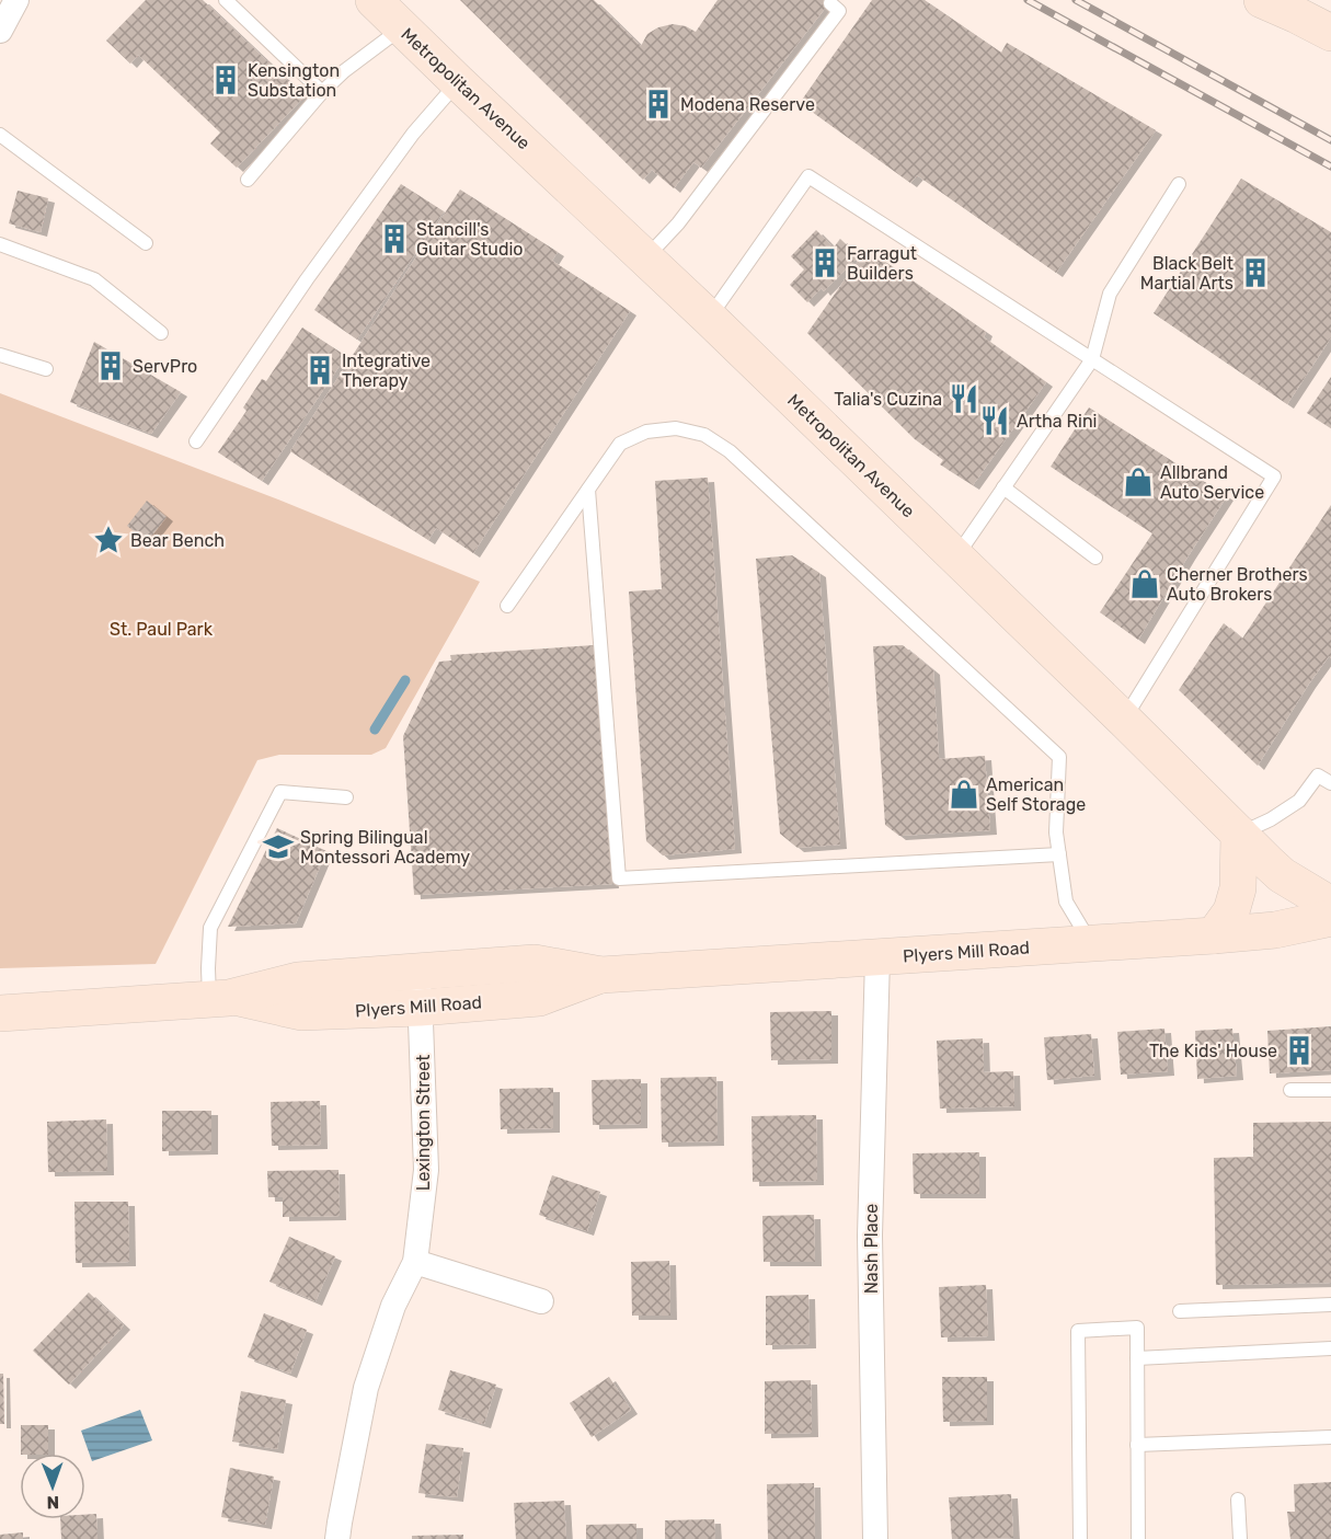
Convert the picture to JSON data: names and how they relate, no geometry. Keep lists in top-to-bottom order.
{
  "streets": {
    "street": [
      "Metropolitan Avenue",
      "Plyers Mill Road",
      "Lexington Street",
      "Nash Place"
    ]
  },
  "crossings": [
    ["Plyers Mill Road", "Lexington Street"],
    ["Plyers Mill Road", "Nash Place"]
  ],
  "parks": ["St. Paul Park"],
  "places": {
    "building": [
      "Kensington Substation",
      "Modena Reserve",
      "Stancill's Guitar Studio",
      "Farragut Builders",
      "Black Belt Martial Arts",
      "ServPro",
      "Integrative Therapy",
      "The Kids' House"
    ],
    "restaurant": ["Talia's Cuzina", "Artha Rini"],
    "shop": ["Allbrand Auto Service", "Cherner Brothers Auto Brokers", "American Self Storage"],
    "place": ["Bear Bench"],
    "school or university": ["Spring Bilingual Montessori Academy"]
  },
  "north": "bottom"
}
